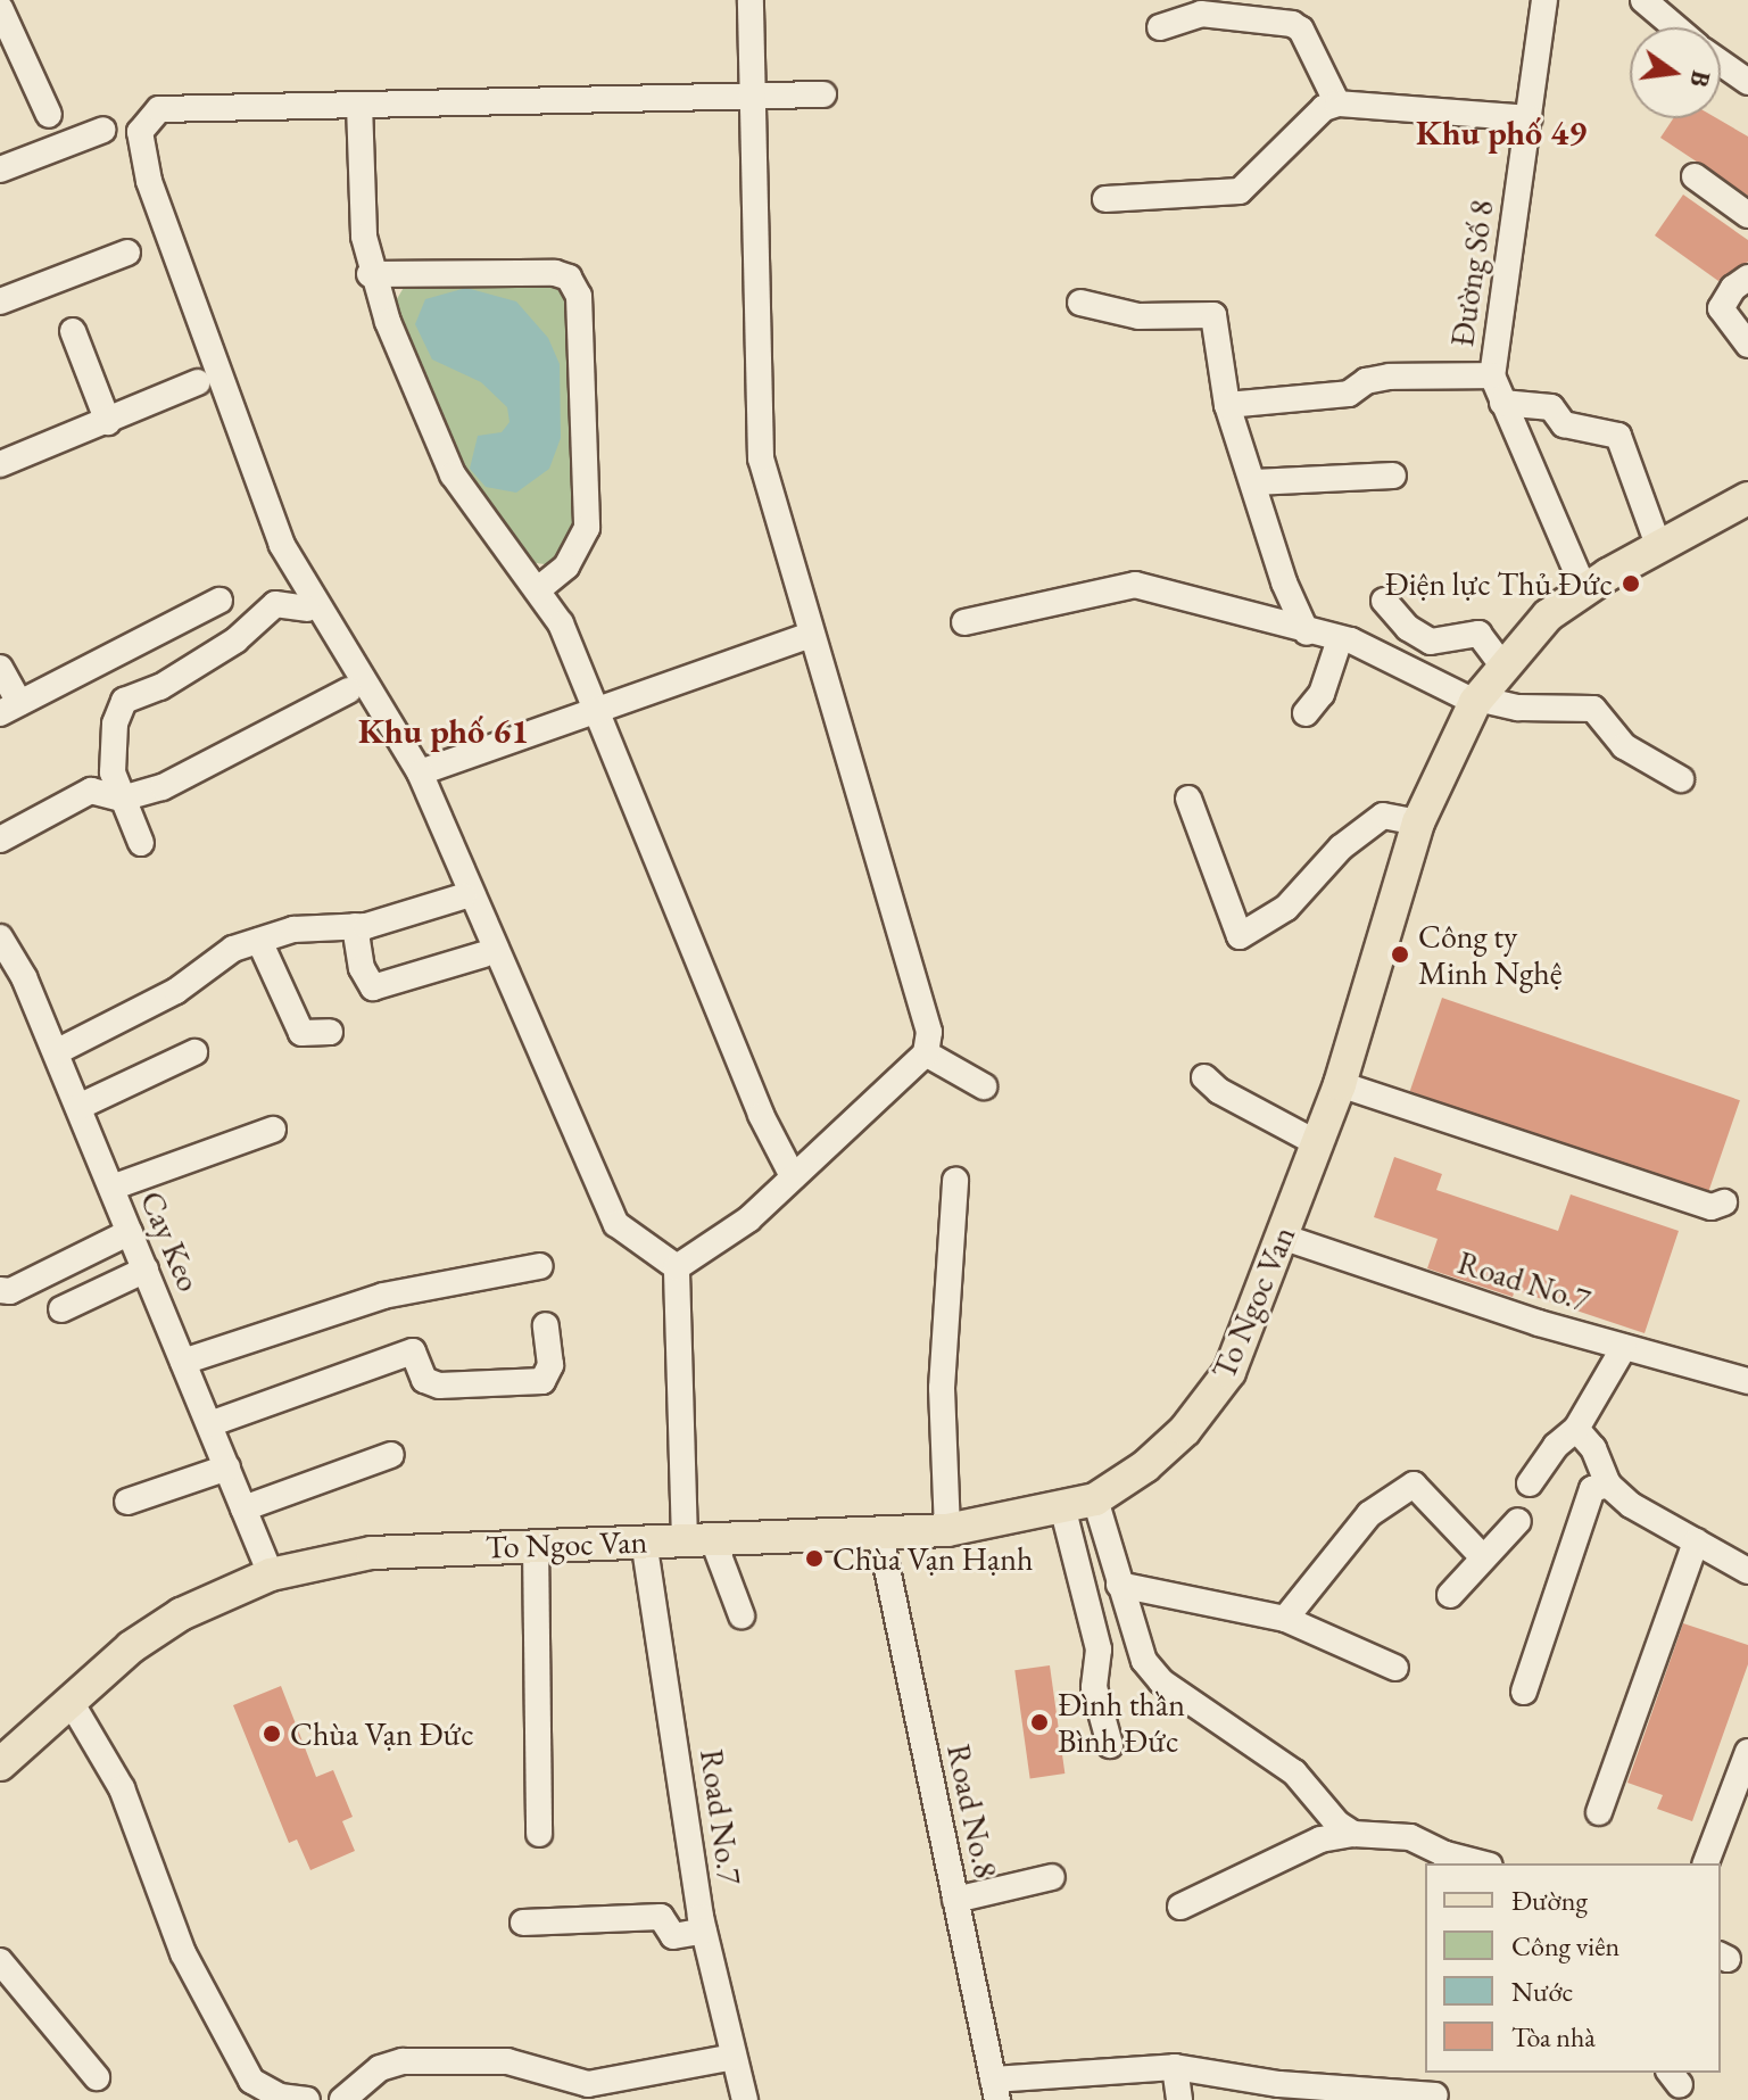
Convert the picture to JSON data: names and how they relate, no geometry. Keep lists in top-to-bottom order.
{
  "streets": {
    "main road": ["To Ngoc Van"],
    "street": [
      "Đường Số 8",
      "Cay Keo",
      "Road No.7",
      "Road No.8"
    ]
  },
  "crossings": [
    ["Đường Số 8", "To Ngoc Van"],
    ["Cay Keo", "To Ngoc Van"],
    ["Road No.7", "To Ngoc Van"],
    ["To Ngoc Van", "Road No.8"]
  ],
  "districts": ["Khu phố 49", "Khu phố 61"],
  "places": [
    "Điện lực Thủ Đức",
    "Công ty Minh Nghệ",
    "Chùa Vạn Hạnh",
    "Đình thần Bình Đức",
    "Chùa Vạn Đức"
  ],
  "legend": [
    "Đường",
    "Công viên",
    "Nước",
    "Tòa nhà"
  ],
  "north": "right"
}
